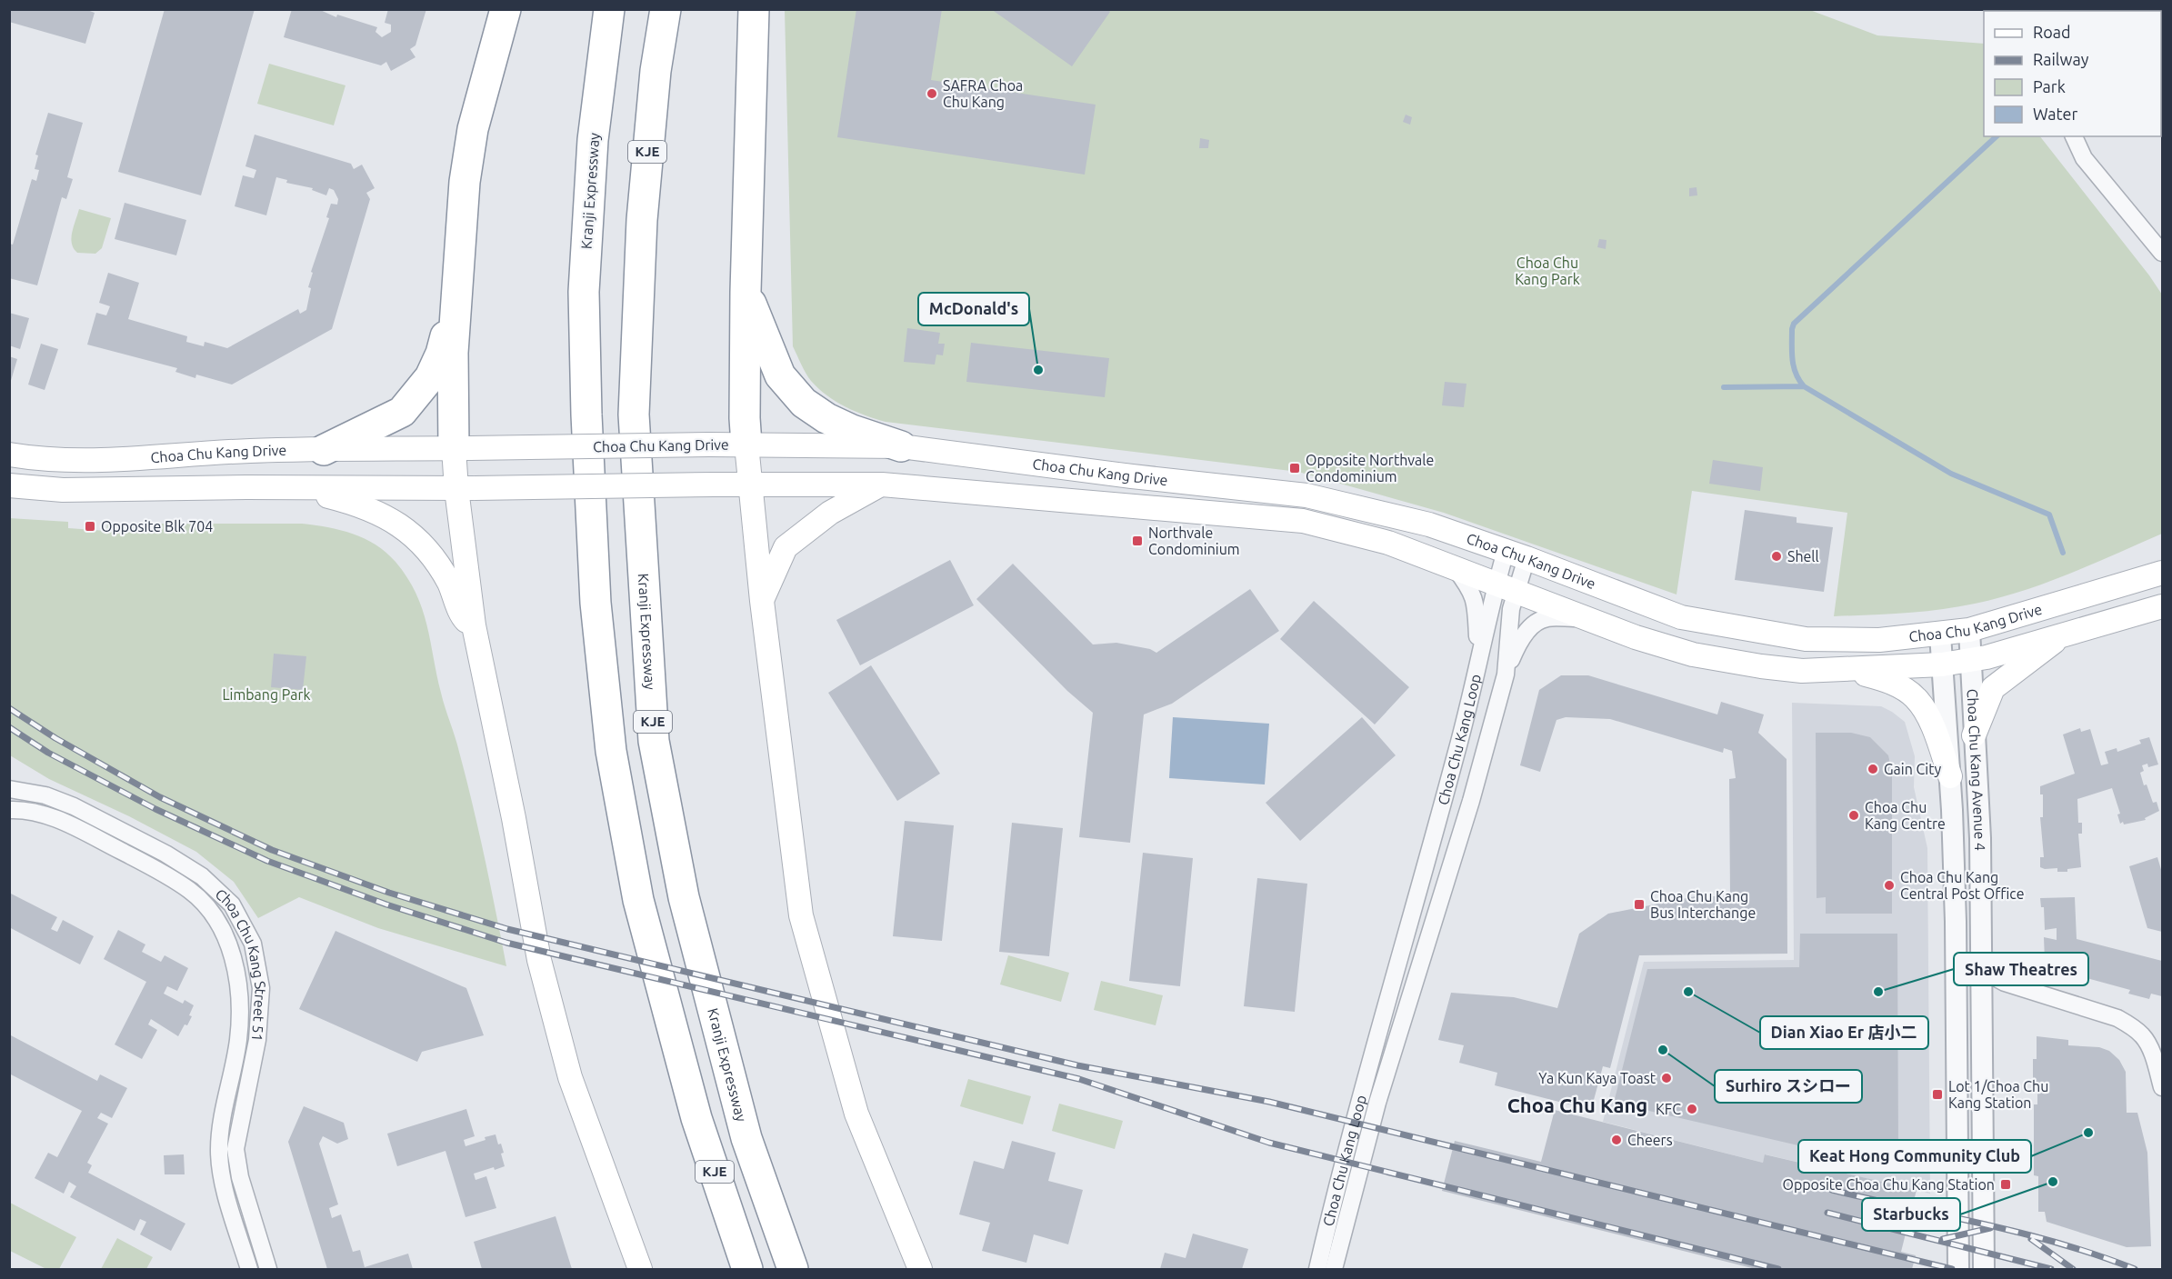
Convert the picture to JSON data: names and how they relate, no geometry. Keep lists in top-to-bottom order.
{
  "streets": {
    "highway": ["KJE", "Kranji Expressway"],
    "main road": ["Choa Chu Kang Drive"],
    "street": ["Choa Chu Kang Loop", "Choa Chu Kang Avenue 4", "Choa Chu Kang Street 51"]
  },
  "crossings": [
    ["Choa Chu Kang Drive", "Choa Chu Kang Loop"],
    ["Choa Chu Kang Drive", "Choa Chu Kang Avenue 4"]
  ],
  "districts": ["Choa Chu Kang"],
  "parks": ["Choa Chu Kang Park", "Limbang Park"],
  "places": {
    "other": [
      "SAFRA Choa Chu Kang",
      "McDonald's",
      "Shell",
      "Gain City",
      "Choa Chu Kang Centre",
      "Choa Chu Kang Central Post Office",
      "Dian Xiao Er 店小二",
      "Shaw Theatres",
      "Surhiro スシロー",
      "Ya Kun Kaya Toast",
      "KFC",
      "Keat Hong Community Club",
      "Cheers",
      "Starbucks"
    ],
    "transit": [
      "Opposite Northvale Condominium",
      "Opposite Blk 704",
      "Northvale Condominium",
      "Choa Chu Kang Bus Interchange",
      "Lot 1/Choa Chu Kang Station",
      "Opposite Choa Chu Kang Station"
    ]
  },
  "legend": [
    "Road",
    "Railway",
    "Park",
    "Water"
  ]
}
